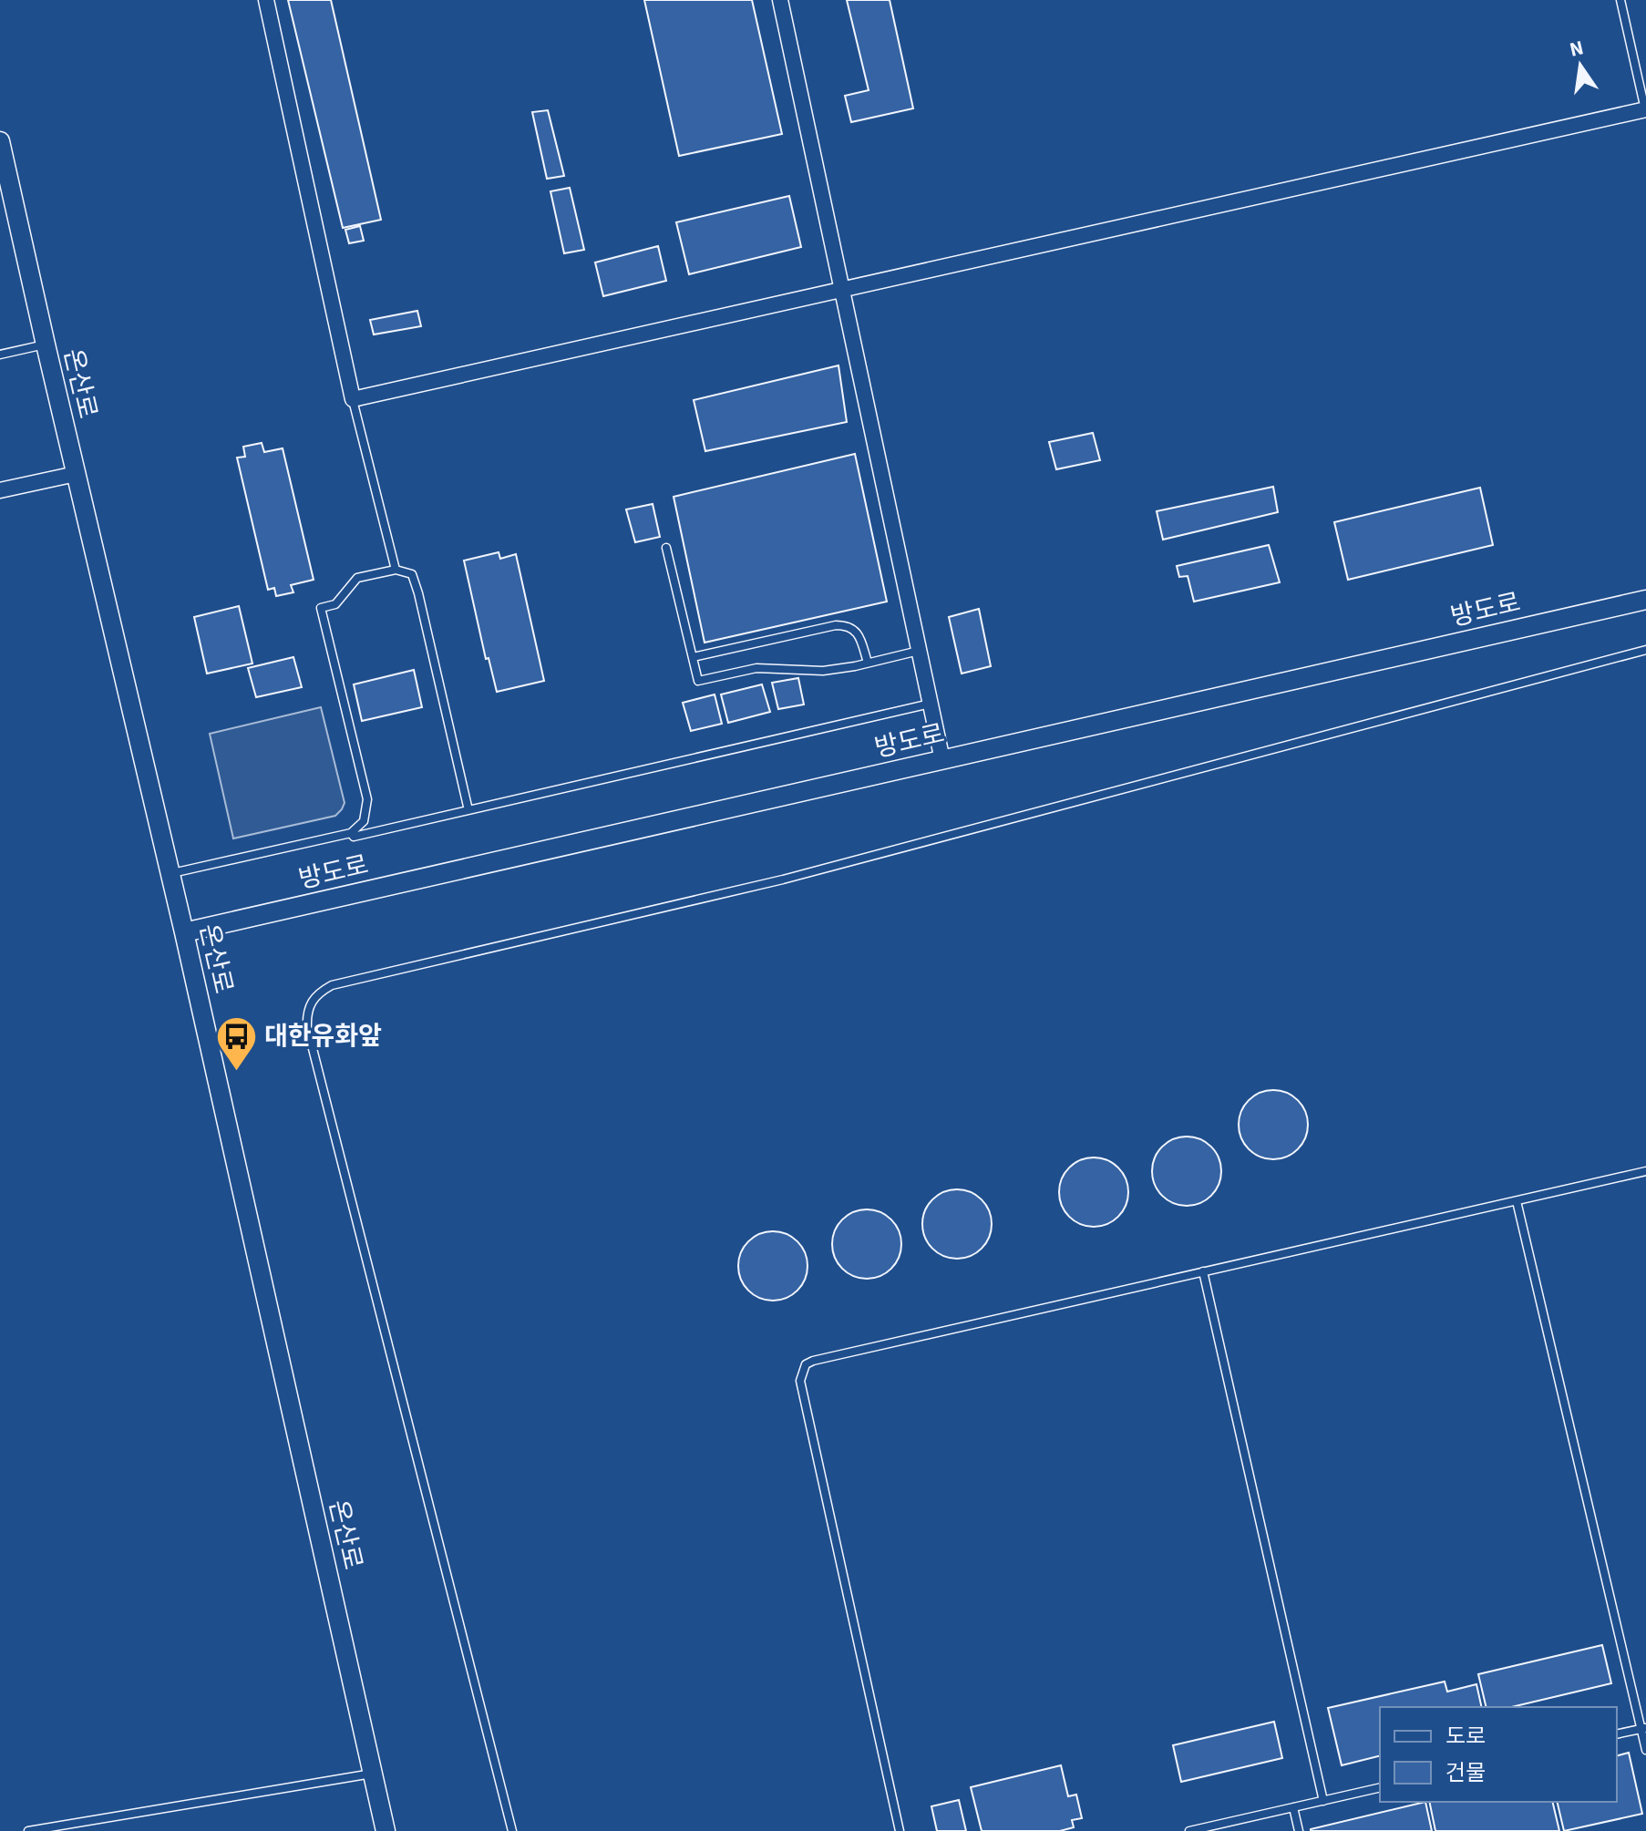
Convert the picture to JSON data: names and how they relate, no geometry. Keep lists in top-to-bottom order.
{
  "streets": {
    "street": ["온산로", "방도로"]
  },
  "crossings": [
    ["온산로", "방도로"]
  ],
  "places": {
    "bus stop": ["대한유화앞"]
  },
  "legend": ["도로", "건물"],
  "north": "top"
}
